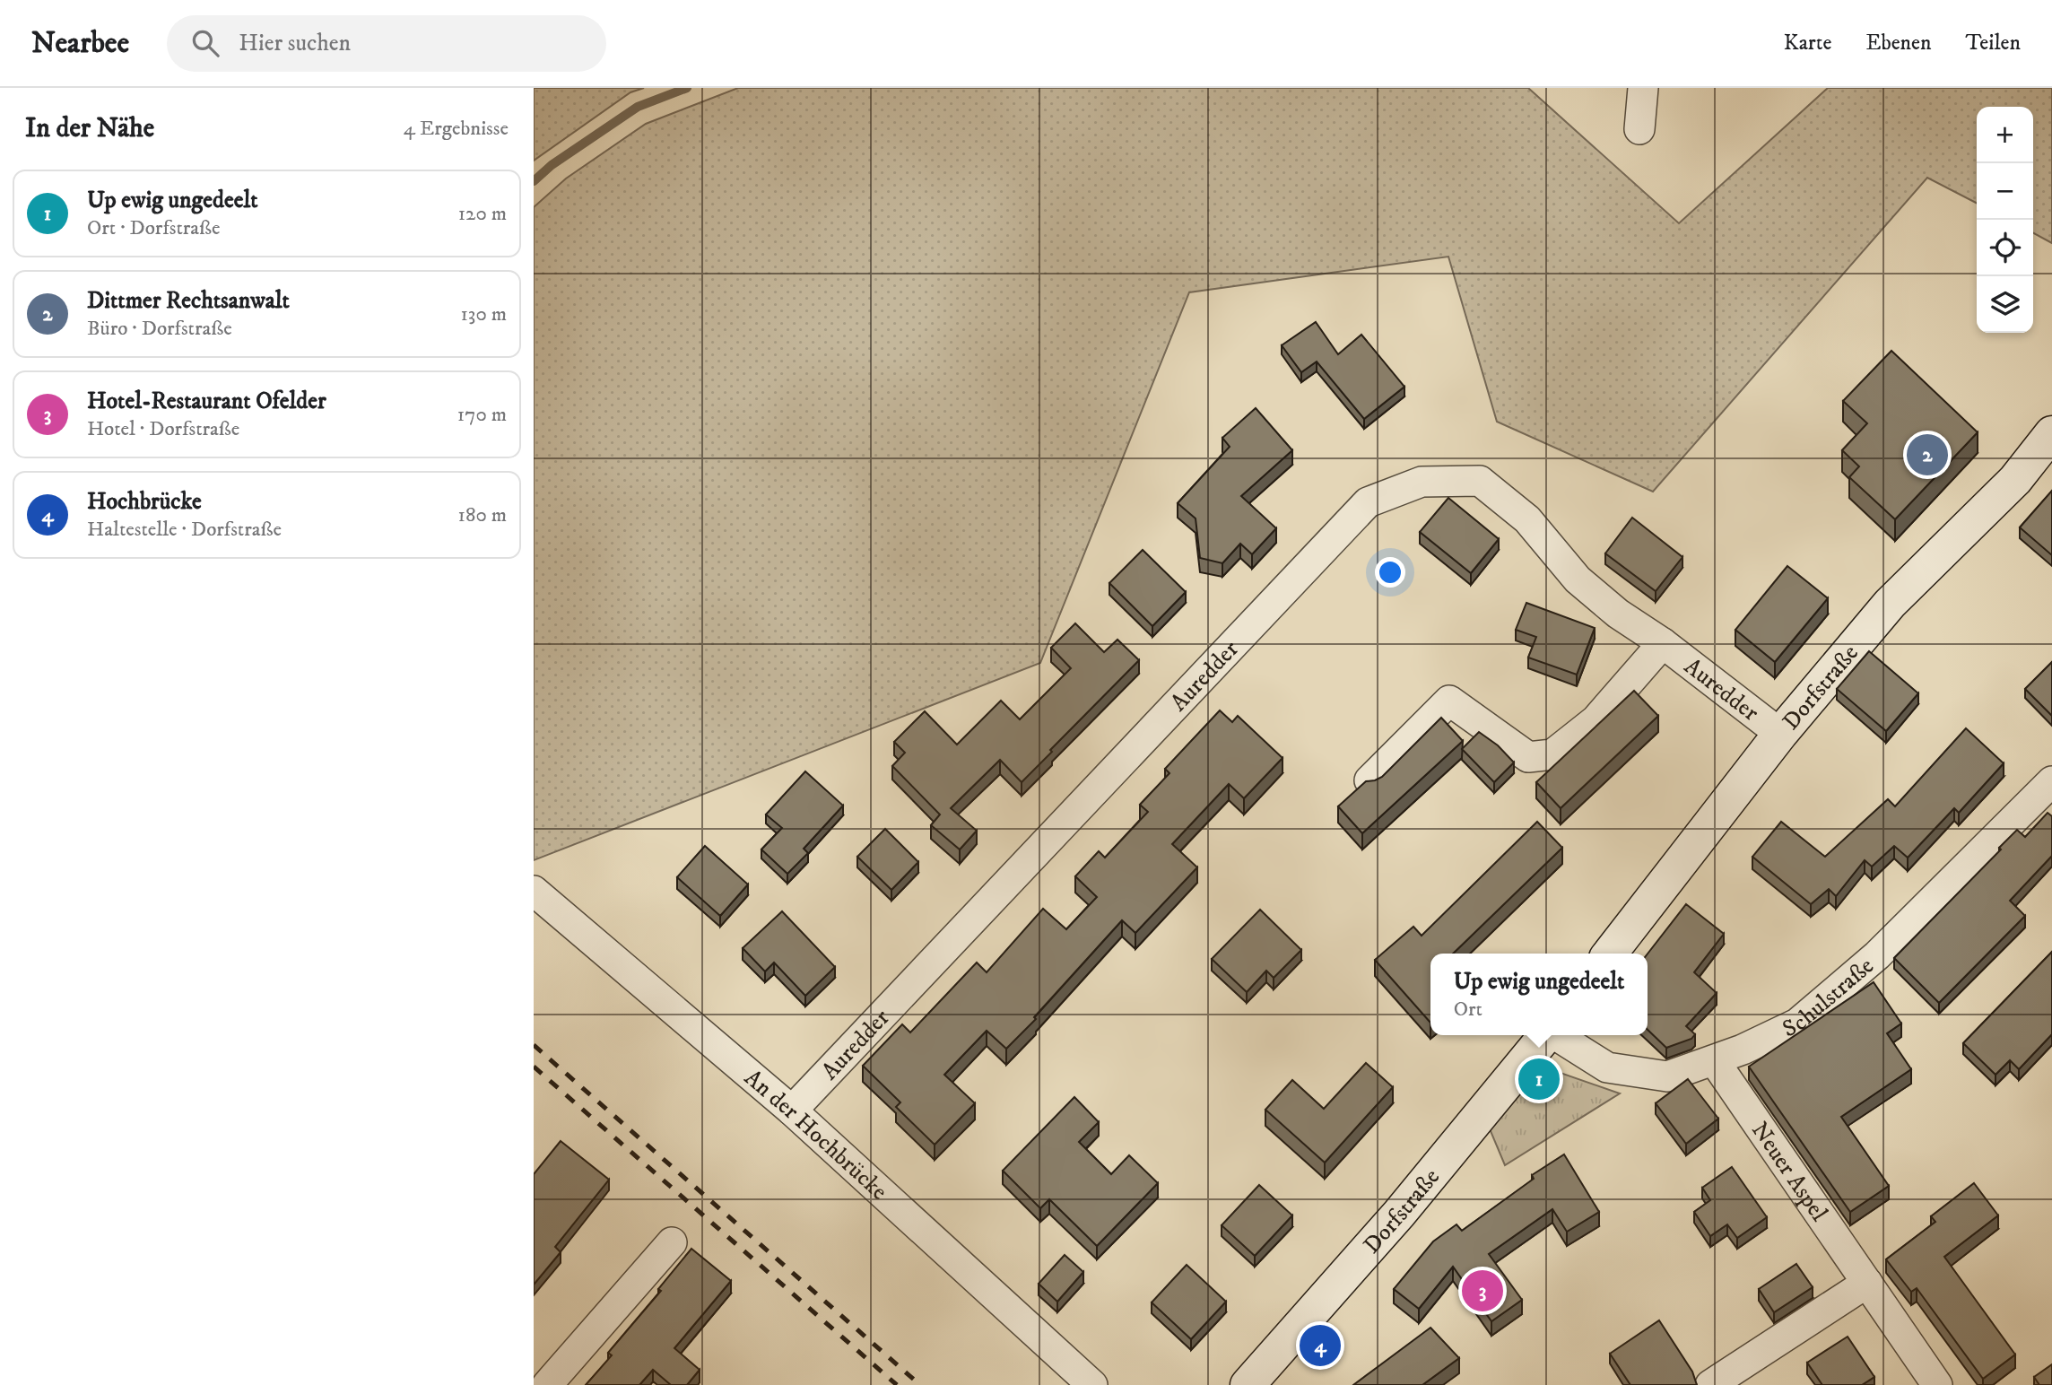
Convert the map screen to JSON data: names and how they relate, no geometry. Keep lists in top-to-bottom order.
{
  "streets": {
    "main road": ["Dorfstraße"],
    "street": [
      "Auredder",
      "Schulstraße",
      "An der Hochbrücke",
      "Neuer Aspel"
    ]
  },
  "crossings": [
    ["Auredder", "Dorfstraße"],
    ["Auredder", "An der Hochbrücke"],
    ["Schulstraße", "Neuer Aspel"]
  ],
  "page": {
    "header": "Nearbee",
    "search": "Hier suchen",
    "nav": ["Karte", "Ebenen", "Teilen"],
    "heading": ["In der Nähe", "4 Ergebnisse"],
    "map_buttons": ["+", "−"],
    "list": [
      {
        "mark": "1",
        "name": "Up ewig ungedeelt",
        "note": "Ort · Dorfstraße",
        "value": "120 m"
      },
      {
        "mark": "2",
        "name": "Dittmer Rechtsanwalt",
        "note": "Büro · Dorfstraße",
        "value": "130 m"
      },
      {
        "mark": "3",
        "name": "Hotel-Restaurant Ofelder",
        "note": "Hotel · Dorfstraße",
        "value": "170 m"
      },
      {
        "mark": "4",
        "name": "Hochbrücke",
        "note": "Haltestelle · Dorfstraße",
        "value": "180 m"
      }
    ],
    "pins": [
      "2",
      "1",
      "3",
      "4"
    ],
    "popup": ["Up ewig ungedeelt", "Ort"]
  }
}
